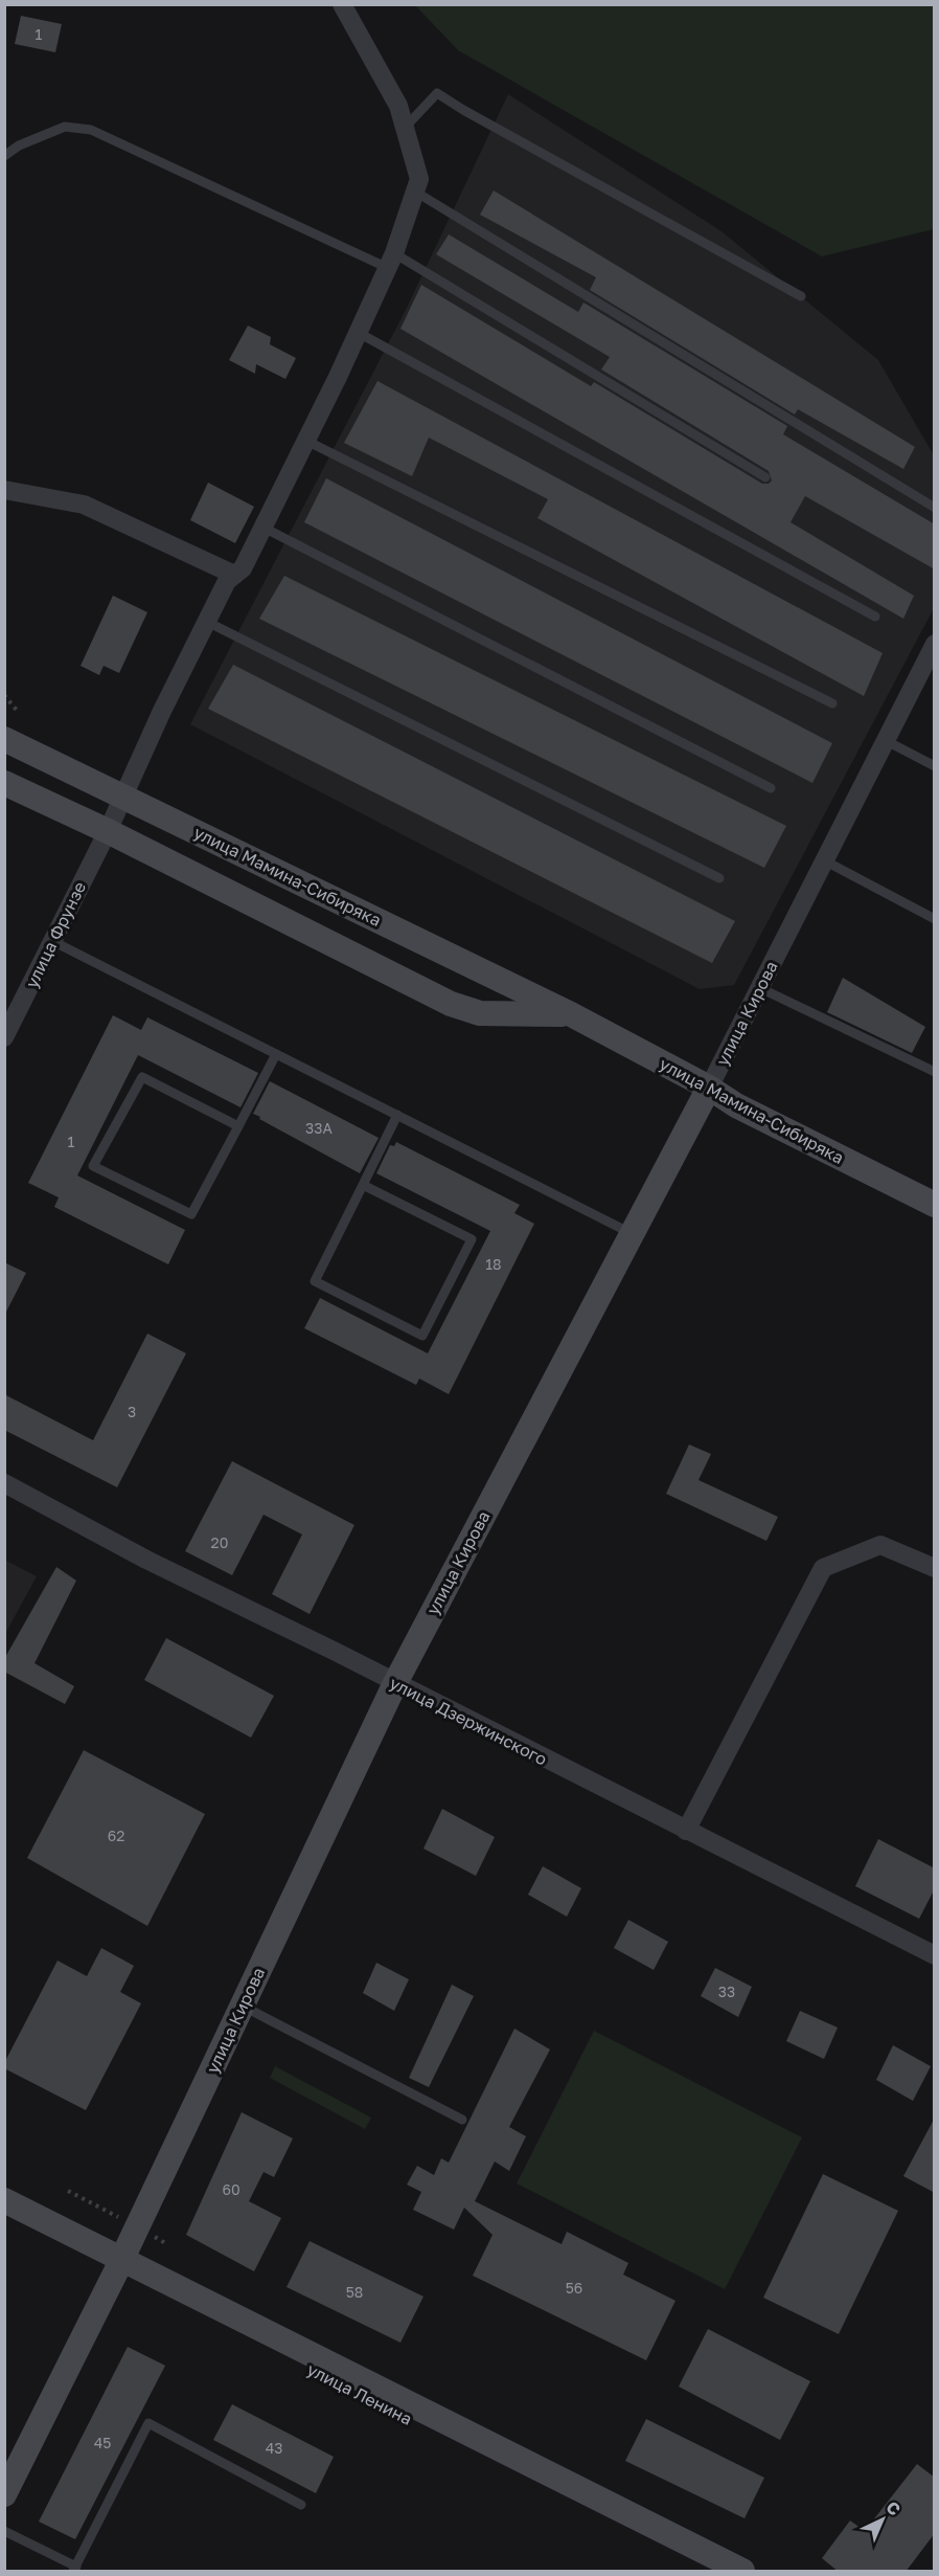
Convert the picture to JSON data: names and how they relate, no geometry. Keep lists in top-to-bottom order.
{
  "streets": {
    "main road": ["улица Мамина-Сибиряка", "улица Кирова", "улица Ленина"],
    "street": ["улица Фрунзе", "улица Дзержинского"]
  },
  "crossings": [
    ["улица Мамина-Сибиряка", "улица Фрунзе"],
    ["улица Мамина-Сибиряка", "улица Кирова"],
    ["улица Кирова", "улица Дзержинского"],
    ["улица Кирова", "улица Ленина"]
  ],
  "house_numbers": [
    "1",
    "33А",
    "1",
    "18",
    "3",
    "20",
    "62",
    "33",
    "60",
    "56",
    "58",
    "45",
    "43"
  ],
  "north": "top right"
}
